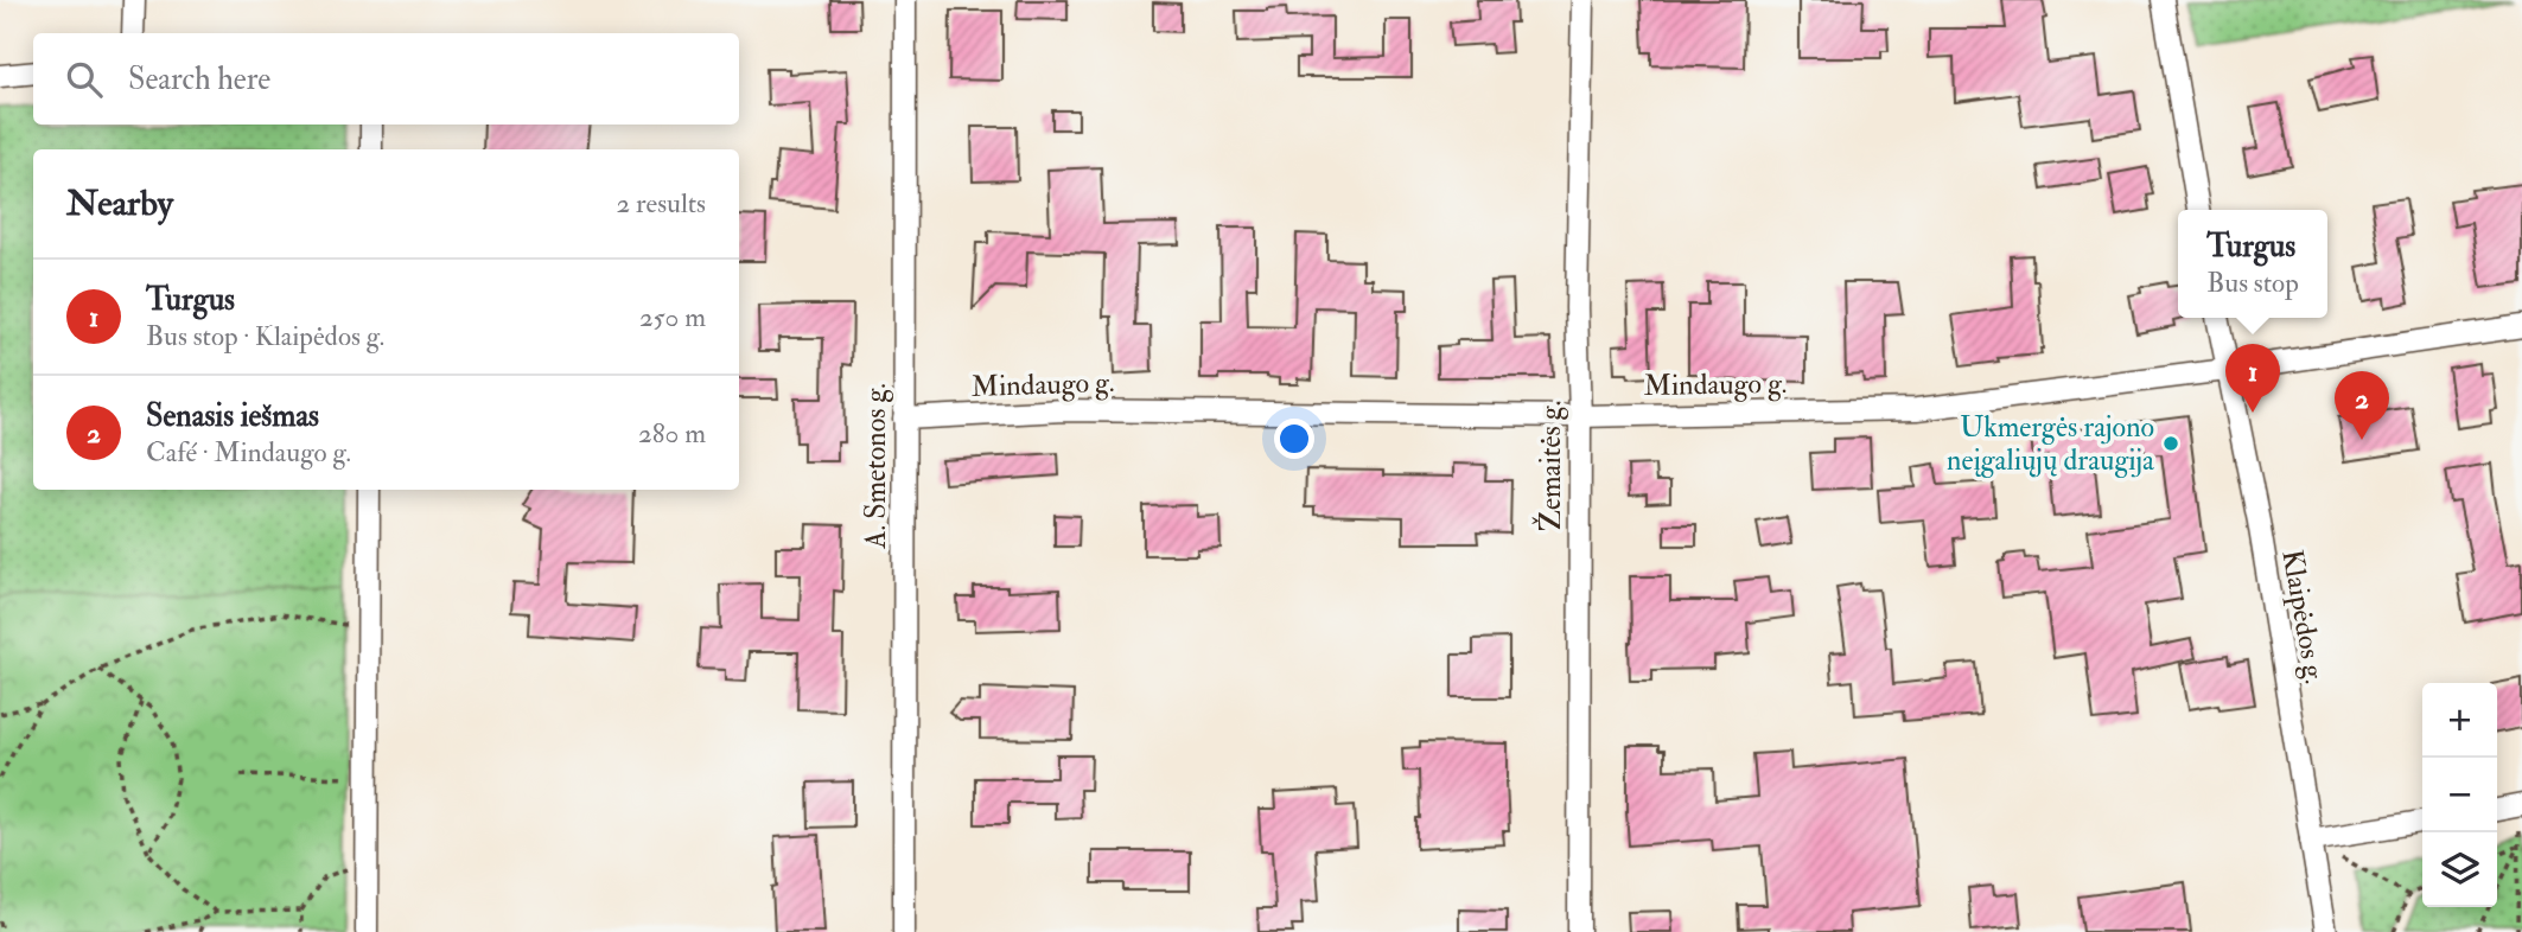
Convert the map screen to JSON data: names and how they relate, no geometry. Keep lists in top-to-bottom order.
{
  "streets": {
    "street": [
      "Mindaugo g.",
      "A. Smetonos g.",
      "Žemaitės g.",
      "Klaipėdos g."
    ]
  },
  "crossings": [
    ["Mindaugo g.", "A. Smetonos g."],
    ["Mindaugo g.", "Žemaitės g."],
    ["Mindaugo g.", "Klaipėdos g."]
  ],
  "places": ["Ukmergės rajono neįgaliųjų draugija"],
  "page": {
    "search": "Search here",
    "heading": ["Nearby", "2 results"],
    "popup": ["Turgus", "Bus stop"],
    "list": [
      {
        "mark": "1",
        "name": "Turgus",
        "note": "Bus stop · Klaipėdos g.",
        "value": "250 m"
      },
      {
        "mark": "2",
        "name": "Senasis iešmas",
        "note": "Café · Mindaugo g.",
        "value": "280 m"
      }
    ],
    "pins": ["1", "2"],
    "map_buttons": ["+", "−"]
  }
}
